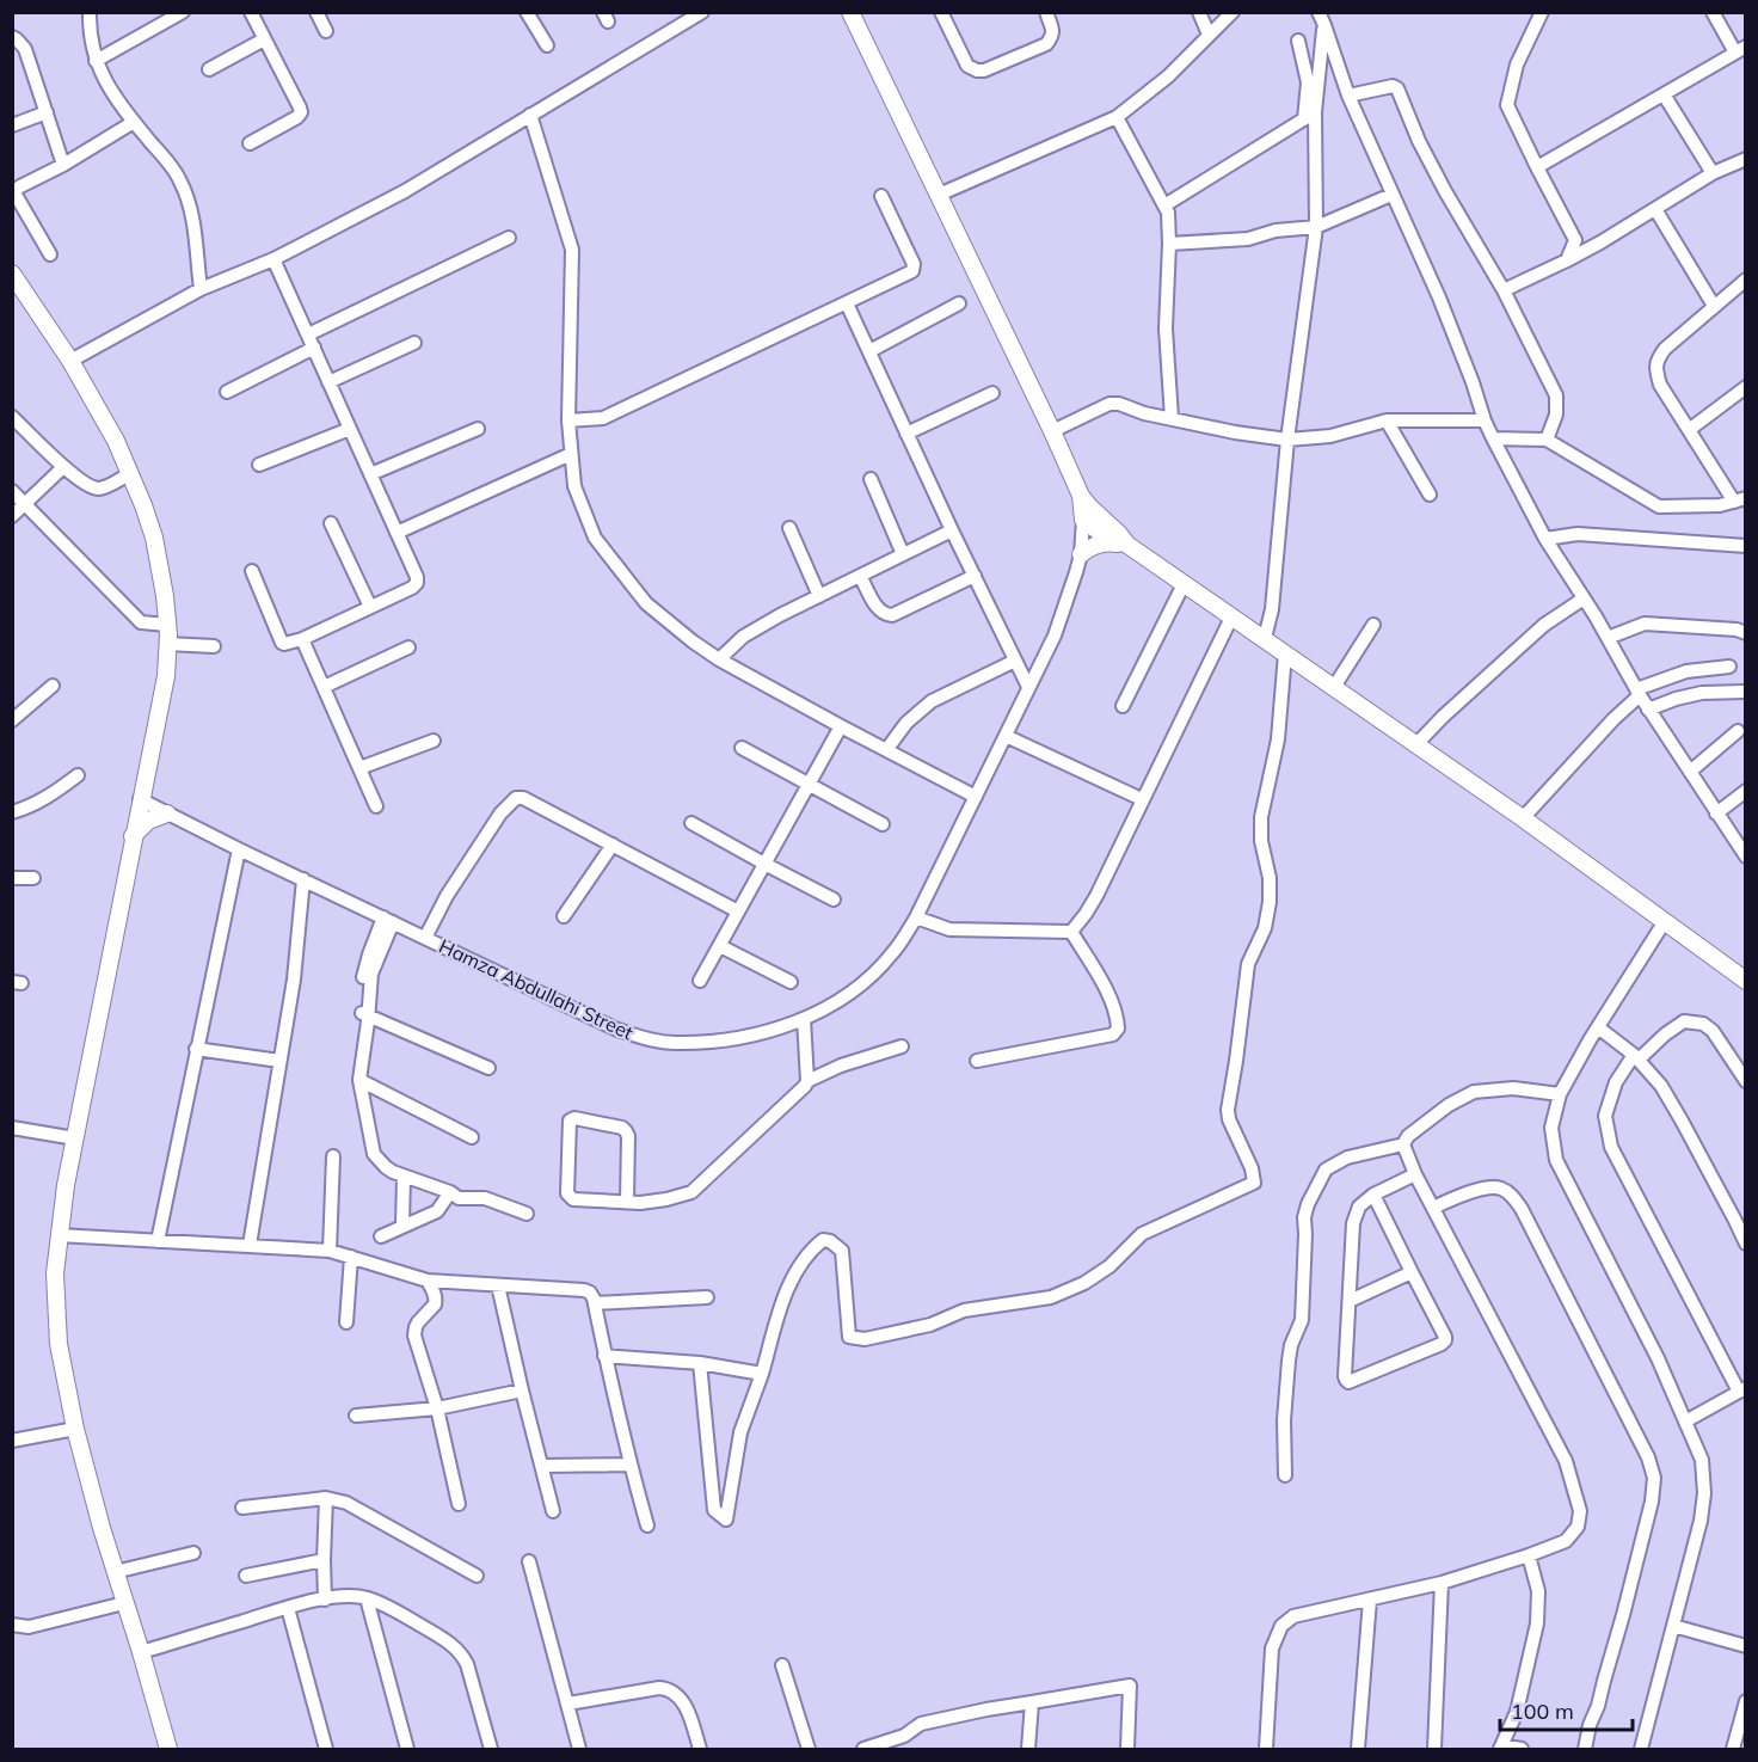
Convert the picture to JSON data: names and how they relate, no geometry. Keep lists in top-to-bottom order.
{
  "streets": {
    "street": ["Hamza Abdullahi Street"]
  },
  "scale_bar": "100 m"
}
